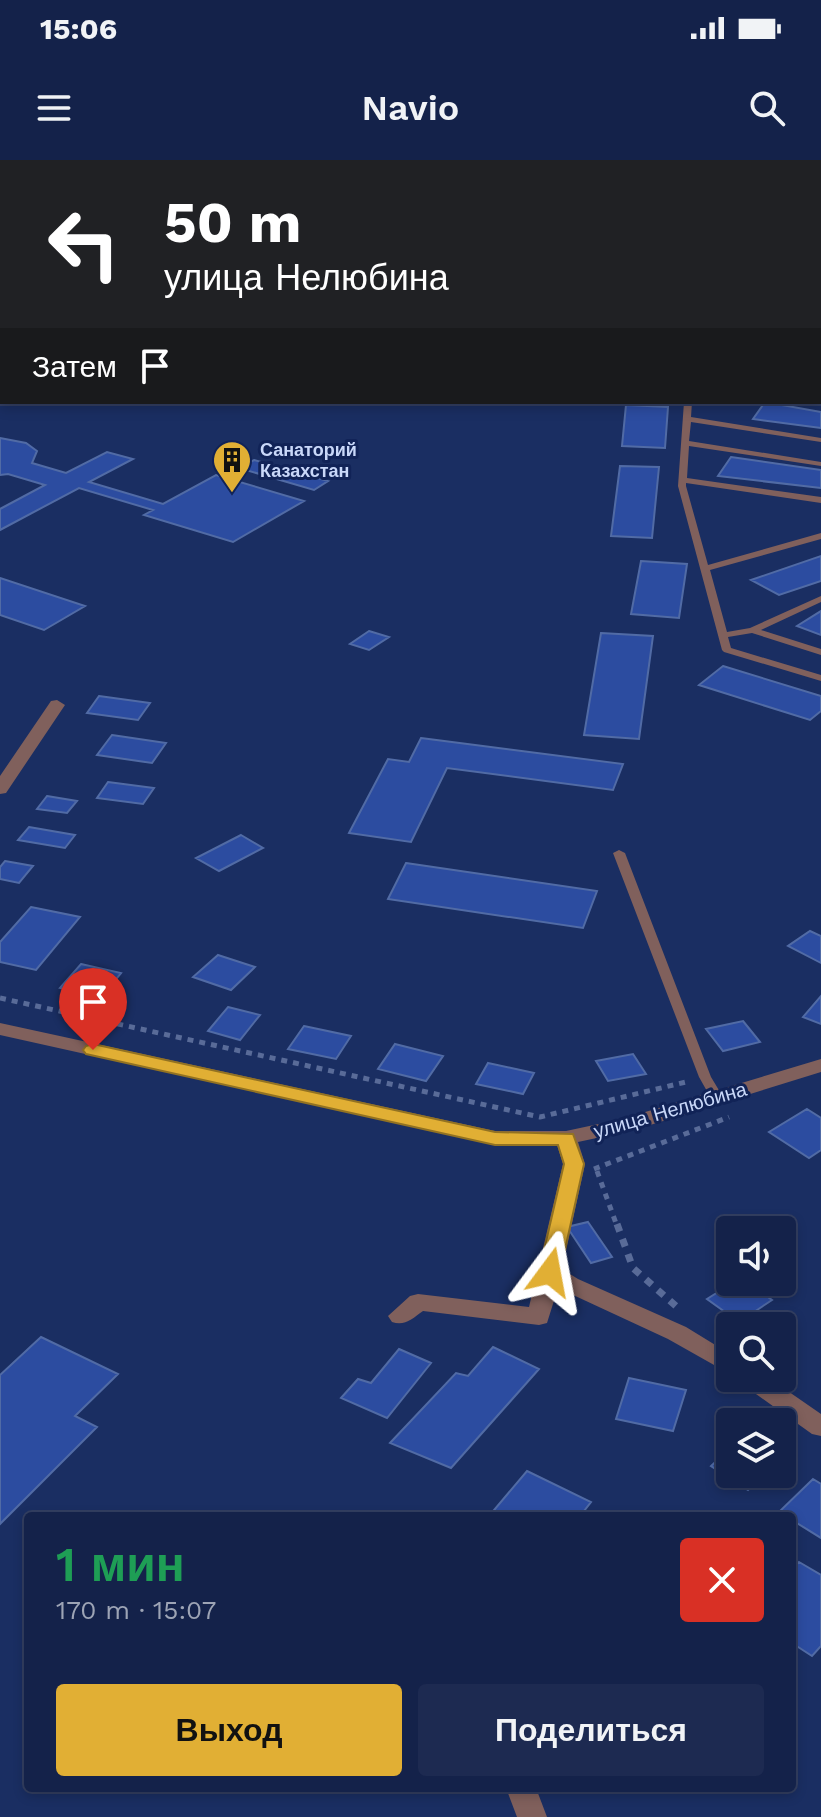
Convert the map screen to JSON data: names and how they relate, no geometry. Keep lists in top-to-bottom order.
{
  "streets": {
    "street": ["улица Нелюбина"]
  },
  "places": {
    "building": ["Санаторий Казахстан"]
  },
  "page": {
    "status": "15:06",
    "header": "Navio",
    "turn": ["50 m", "улица Нелюбина"],
    "then": "Затем",
    "heading": ["1 мин", "170 m · 15:07"],
    "buttons": ["Выход", "Поделиться"]
  }
}
